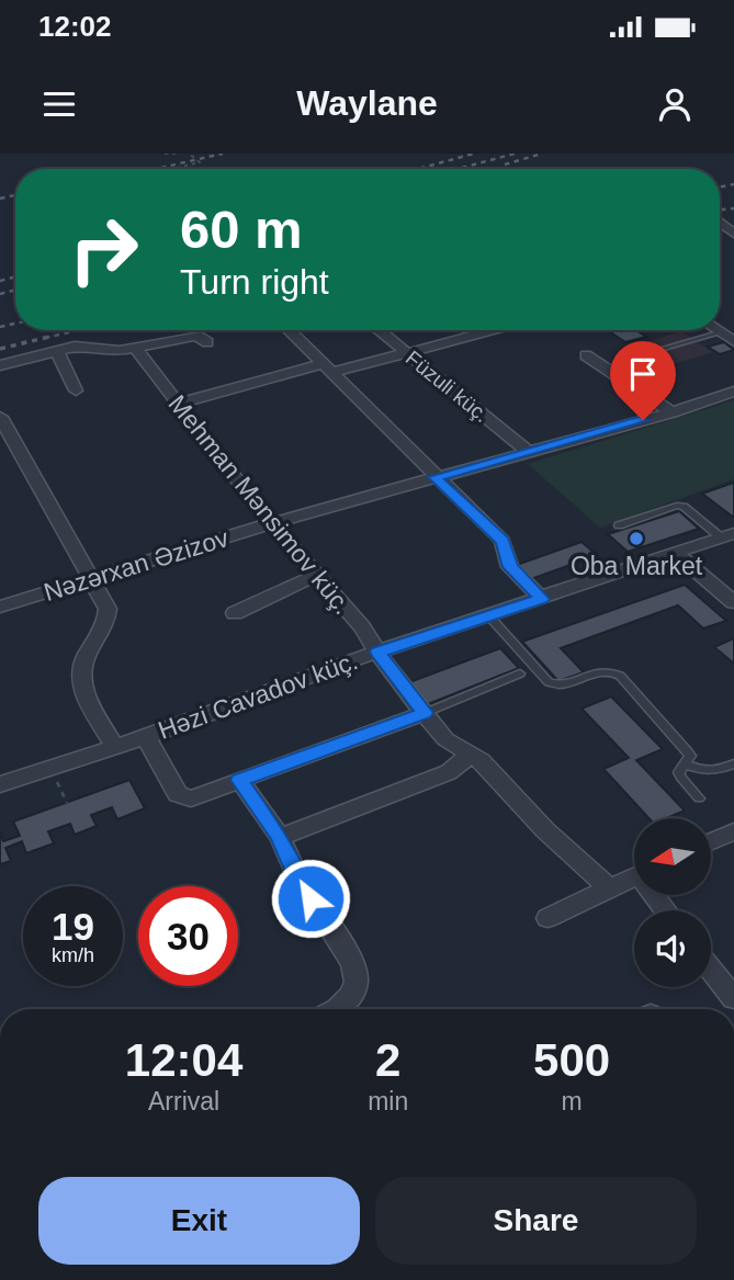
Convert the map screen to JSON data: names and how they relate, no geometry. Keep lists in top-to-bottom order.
{
  "streets": {
    "street": [
      "Füzuli küç.",
      "Mehman Mənsimov küç.",
      "Nəzərxan Əzizov",
      "Həzi Cavadov küç."
    ]
  },
  "crossings": [
    ["Füzuli küç.", "Nəzərxan Əzizov"],
    ["Mehman Mənsimov küç.", "Nəzərxan Əzizov"],
    ["Mehman Mənsimov küç.", "Həzi Cavadov küç."]
  ],
  "places": ["Oba Market"],
  "north": "left",
  "page": {
    "status": "12:02",
    "header": "Waylane",
    "turn": ["60 m", "Turn right"],
    "speed": "19 km/h",
    "limit": "30",
    "eta": [
      "12:04",
      "Arrival",
      "2",
      "min",
      "500",
      "m"
    ],
    "buttons": ["Exit", "Share"]
  }
}
